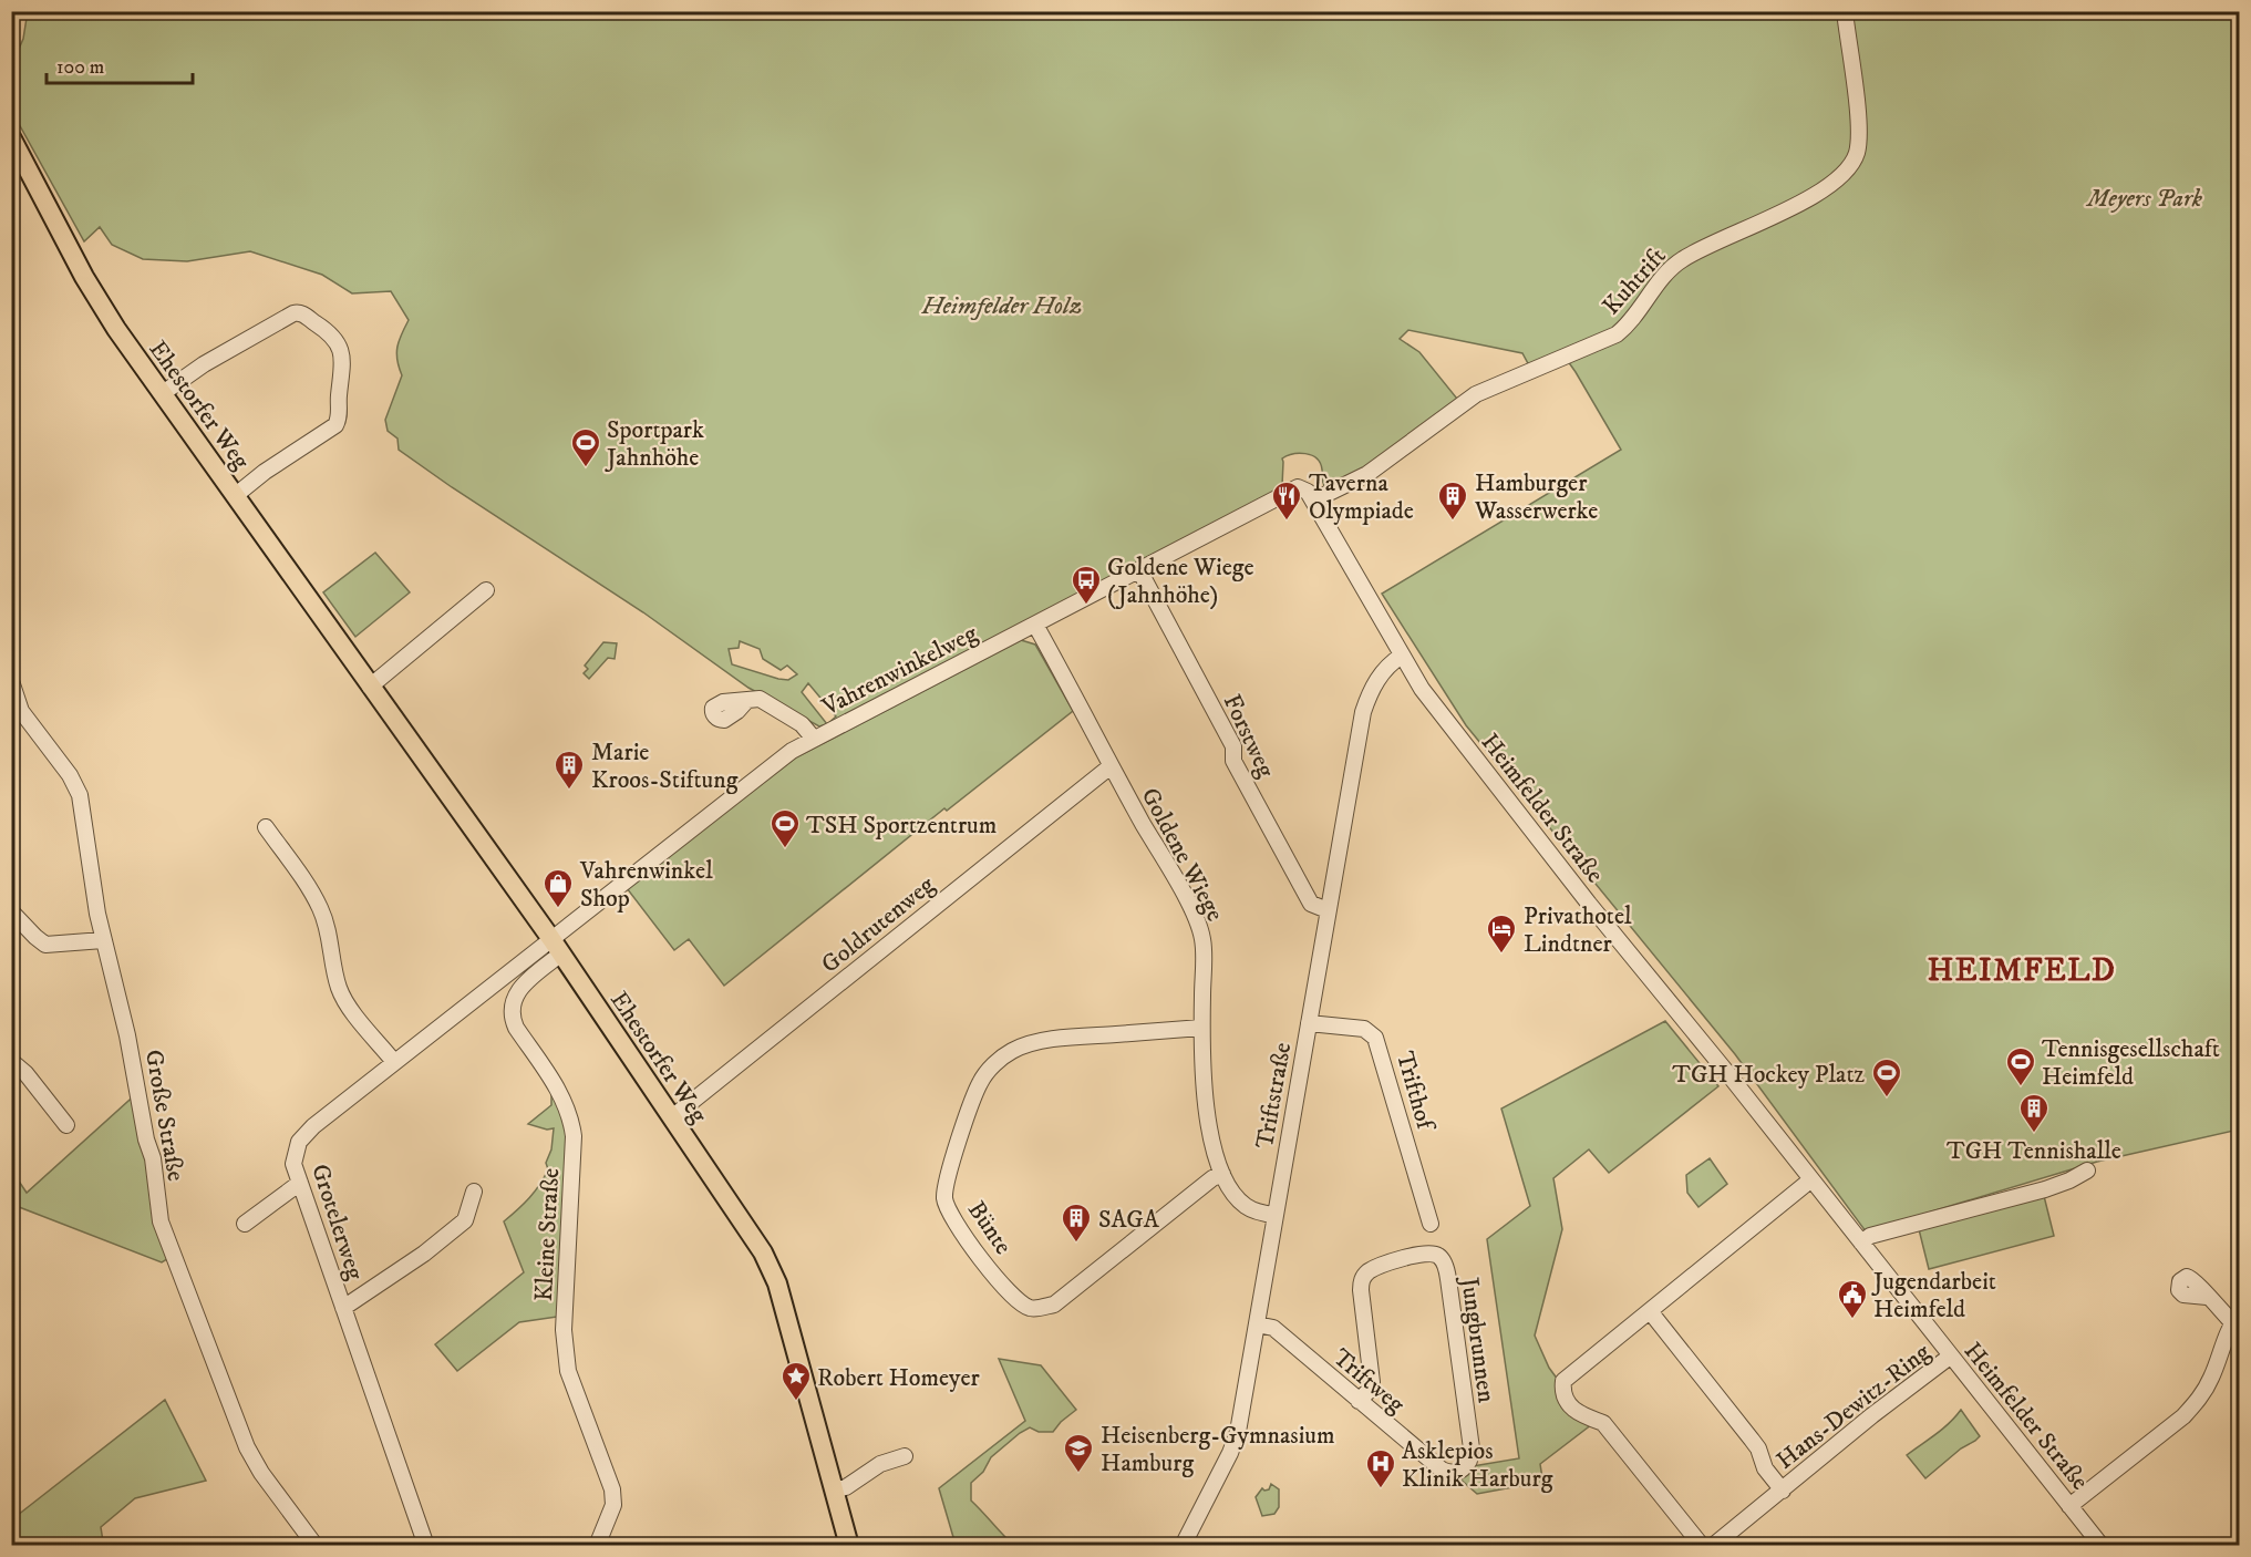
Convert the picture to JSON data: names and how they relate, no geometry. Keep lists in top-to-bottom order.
{
  "streets": {
    "main road": ["Ehestorfer Weg"],
    "street": [
      "Kuhtrift",
      "Vahrenwinkelweg",
      "Forstweg",
      "Heimfelder Straße",
      "Goldene Wiege",
      "Goldrutenweg",
      "Trifthof",
      "Triftstraße",
      "Große Straße",
      "Grotelerweg",
      "Bünte",
      "Kleine Straße",
      "Jungbrunnen",
      "Triftweg",
      "Hans-Dewitz-Ring"
    ]
  },
  "crossings": [
    ["Kuhtrift", "Heimfelder Straße"],
    ["Ehestorfer Weg", "Vahrenwinkelweg"],
    ["Ehestorfer Weg", "Goldrutenweg"],
    ["Ehestorfer Weg", "Grotelerweg"],
    ["Ehestorfer Weg", "Kleine Straße"],
    ["Vahrenwinkelweg", "Forstweg"],
    ["Vahrenwinkelweg", "Heimfelder Straße"],
    ["Vahrenwinkelweg", "Goldene Wiege"],
    ["Vahrenwinkelweg", "Grotelerweg"],
    ["Vahrenwinkelweg", "Kleine Straße"],
    ["Forstweg", "Triftstraße"],
    ["Heimfelder Straße", "Triftstraße"],
    ["Heimfelder Straße", "Hans-Dewitz-Ring"],
    ["Goldene Wiege", "Goldrutenweg"],
    ["Goldene Wiege", "Triftstraße"],
    ["Goldene Wiege", "Bünte"],
    ["Trifthof", "Triftstraße"],
    ["Triftstraße", "Triftweg"],
    ["Grotelerweg", "Kleine Straße"],
    ["Jungbrunnen", "Triftweg"]
  ],
  "districts": ["HEIMFELD"],
  "parks": ["Meyers Park", "Heimfelder Holz"],
  "places": {
    "sports": [
      "Sportpark Jahnhöhe",
      "TSH Sportzentrum",
      "Tennisgesellschaft Heimfeld",
      "TGH Hockey Platz"
    ],
    "restaurant": ["Taverna Olympiade"],
    "building": [
      "Hamburger Wasserwerke",
      "Marie Kroos-Stiftung",
      "TGH Tennishalle",
      "SAGA"
    ],
    "bus stop": ["Goldene Wiege (Jahnhöhe)"],
    "shop": ["Vahrenwinkel Shop"],
    "hotel": ["Privathotel Lindtner"],
    "public building": ["Jugendarbeit Heimfeld"],
    "place": ["Robert Homeyer"],
    "school or university": ["Heisenberg-Gymnasium Hamburg"],
    "hospital": ["Asklepios Klinik Harburg"]
  },
  "scale_bar": "100 m"
}
